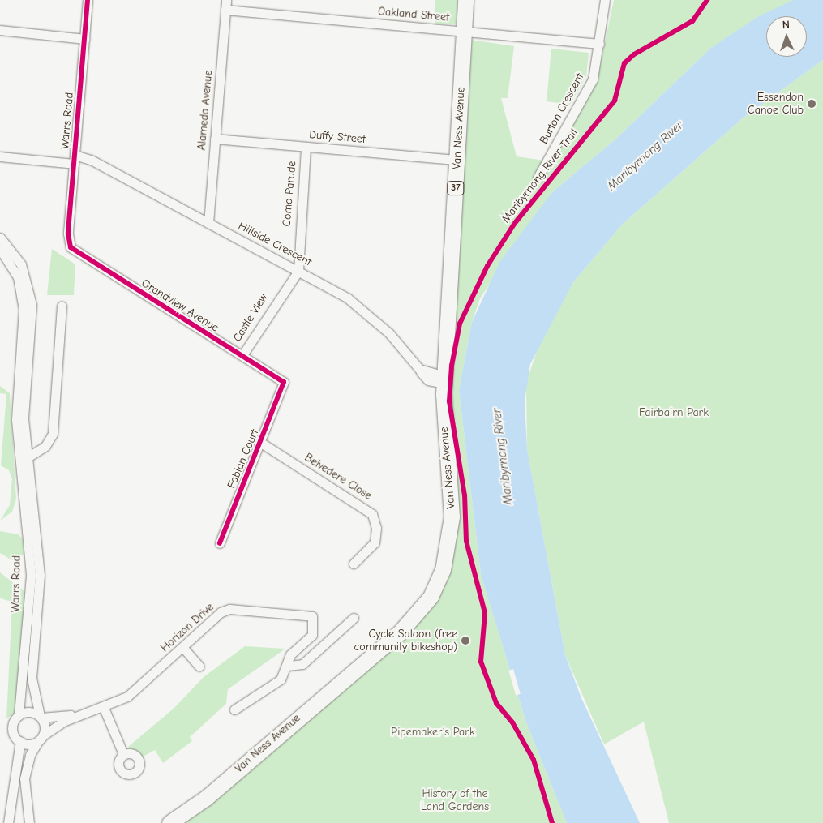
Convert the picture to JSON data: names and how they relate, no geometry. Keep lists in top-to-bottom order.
{
  "streets": {
    "main road": ["Van Ness Avenue", "37"],
    "street": [
      "Oakland Street",
      "Burton Crescent",
      "Alameda Avenue",
      "Warrs Road",
      "Duffy Street",
      "Como Parade",
      "Hillside Crescent",
      "Grandview Avenue",
      "Castle View",
      "Fabian Court",
      "Belvedere Close",
      "Horizon Drive"
    ],
    "cycle path": ["Maribyrnong River Trail"]
  },
  "crossings": [
    ["Oakland Street", "Burton Crescent"],
    ["Oakland Street", "Alameda Avenue"],
    ["Oakland Street", "Van Ness Avenue"],
    ["Alameda Avenue", "Duffy Street"],
    ["Alameda Avenue", "Hillside Crescent"],
    ["Warrs Road", "Hillside Crescent"],
    ["Warrs Road", "Grandview Avenue"],
    ["Warrs Road", "Horizon Drive"],
    ["Van Ness Avenue", "Duffy Street"],
    ["Van Ness Avenue", "Hillside Crescent"],
    ["Duffy Street", "Como Parade"],
    ["Como Parade", "Hillside Crescent"],
    ["Como Parade", "Castle View"],
    ["Hillside Crescent", "Castle View"],
    ["Grandview Avenue", "Castle View"],
    ["Grandview Avenue", "Fabian Court"],
    ["Fabian Court", "Belvedere Close"]
  ],
  "water": ["Maribyrnong River"],
  "parks": ["Fairbairn Park", "Pipemaker's Park", "History of the Land Gardens"],
  "places": ["Essendon Canoe Club", "Cycle Saloon (free community bikeshop)"],
  "north": "top"
}
